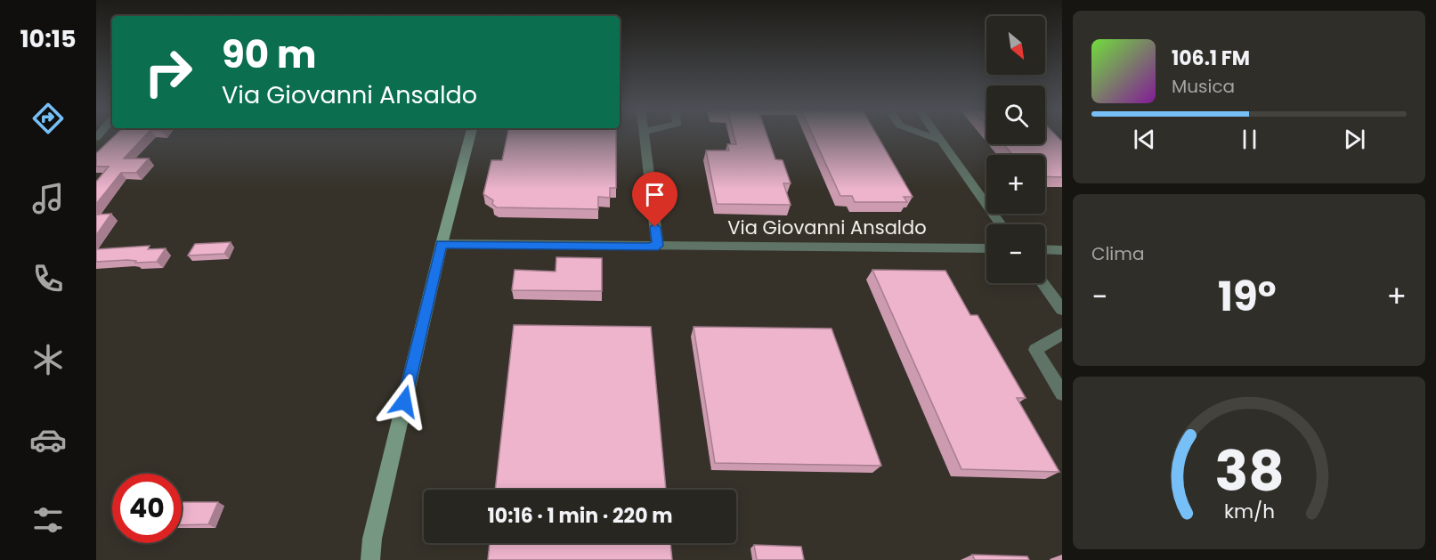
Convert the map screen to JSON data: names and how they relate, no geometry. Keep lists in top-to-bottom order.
{
  "streets": {
    "street": ["Via Giovanni Ansaldo"]
  },
  "north": "bottom right",
  "page": {
    "tabs": "10:15",
    "map_buttons": ["+", "−"],
    "turn": ["90 m", "Via Giovanni Ansaldo"],
    "song": ["106.1 FM", "Musica"],
    "tile": "Clima",
    "heat": ["−", "19°", "+"],
    "limit": "40",
    "trip": "10:16 · 1 min · 220 m",
    "gauge": ["38", "km/h"]
  }
}
